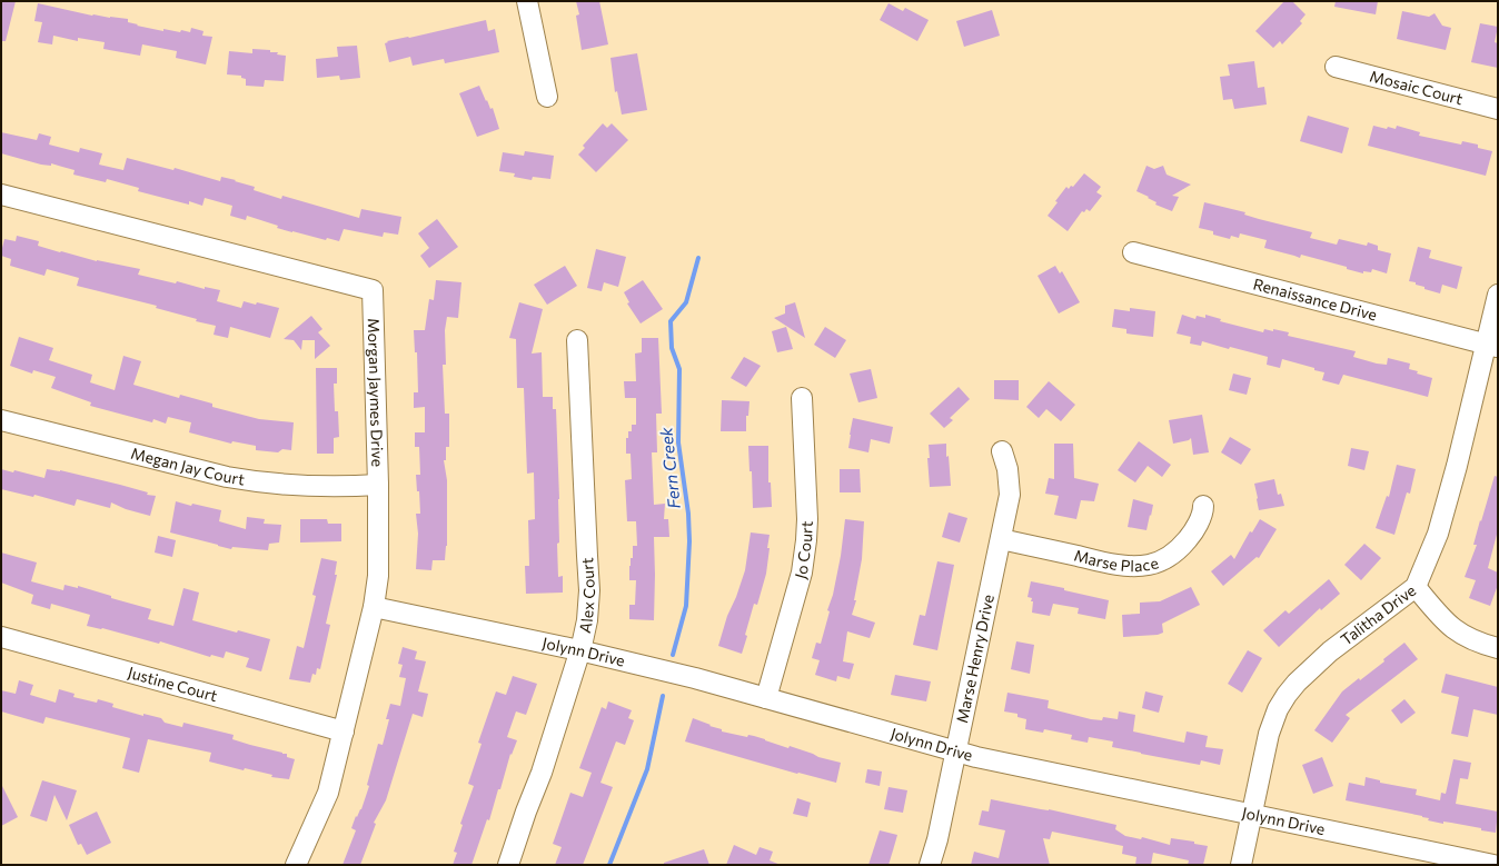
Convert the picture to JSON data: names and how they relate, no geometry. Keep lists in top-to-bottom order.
{
  "streets": {
    "street": [
      "Mosaic Court",
      "Renaissance Drive",
      "Morgan Jaymes Drive",
      "Megan Jay Court",
      "Jo Court",
      "Marse Place",
      "Alex Court",
      "Talitha Drive",
      "Jolynn Drive",
      "Marse Henry Drive",
      "Justine Court"
    ]
  },
  "crossings": [
    ["Renaissance Drive", "Talitha Drive"],
    ["Morgan Jaymes Drive", "Megan Jay Court"],
    ["Morgan Jaymes Drive", "Jolynn Drive"],
    ["Morgan Jaymes Drive", "Justine Court"],
    ["Jo Court", "Jolynn Drive"],
    ["Marse Place", "Marse Henry Drive"],
    ["Alex Court", "Jolynn Drive"],
    ["Talitha Drive", "Jolynn Drive"],
    ["Jolynn Drive", "Marse Henry Drive"]
  ],
  "water": ["Fern Creek"]
}
